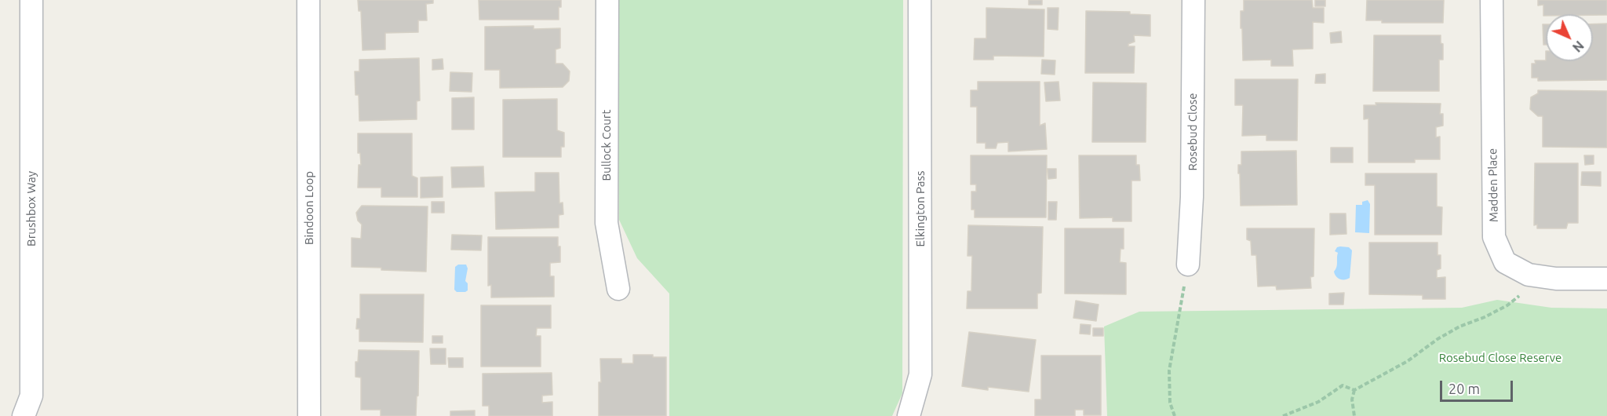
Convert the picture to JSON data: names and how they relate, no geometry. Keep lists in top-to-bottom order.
{
  "streets": {
    "street": [
      "Rosebud Close",
      "Bullock Court",
      "Madden Place",
      "Bindoon Loop",
      "Brushbox Way",
      "Elkington Pass"
    ]
  },
  "parks": ["Rosebud Close Reserve"],
  "scale_bar": "20 m",
  "north": "bottom right"
}
